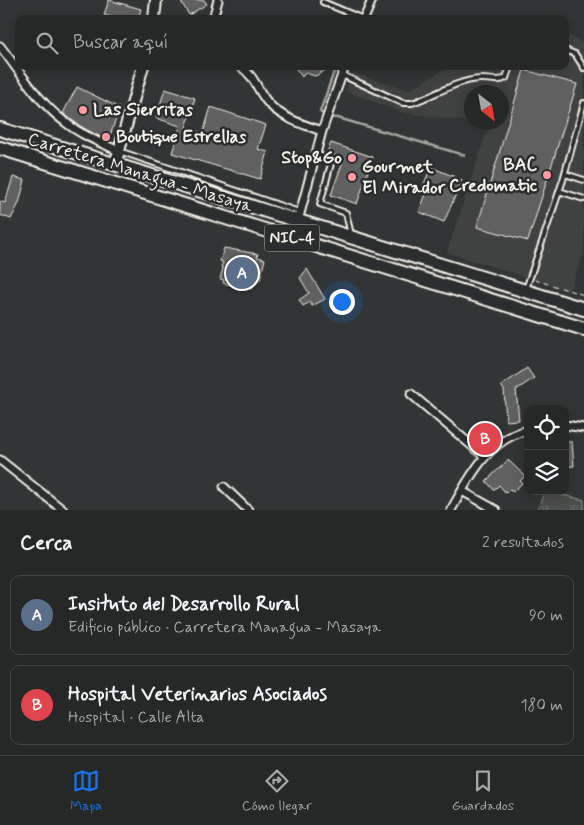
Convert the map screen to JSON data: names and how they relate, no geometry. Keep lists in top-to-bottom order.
{
  "streets": {
    "highway": ["Carretera Managua - Masaya", "NIC-4"]
  },
  "places": [
    "Las Sierritas",
    "Boutique Estrellas",
    "Stop&Go",
    "BAC Credomatic",
    "Gourmet El Mirador"
  ],
  "north": "bottom right",
  "page": {
    "search": "Buscar aquí",
    "pins": ["A", "B"],
    "heading": ["Cerca", "2 resultados"],
    "list": [
      {
        "mark": "A",
        "name": "Insituto del Desarrollo Rural",
        "note": "Edificio público · Carretera Managua - Masaya",
        "value": "90 m"
      },
      {
        "mark": "B",
        "name": "Hospital Veterinarios Asociados",
        "note": "Hospital · Calle Alta",
        "value": "180 m"
      }
    ],
    "nav": ["Mapa", "Cómo llegar", "Guardados"]
  }
}
